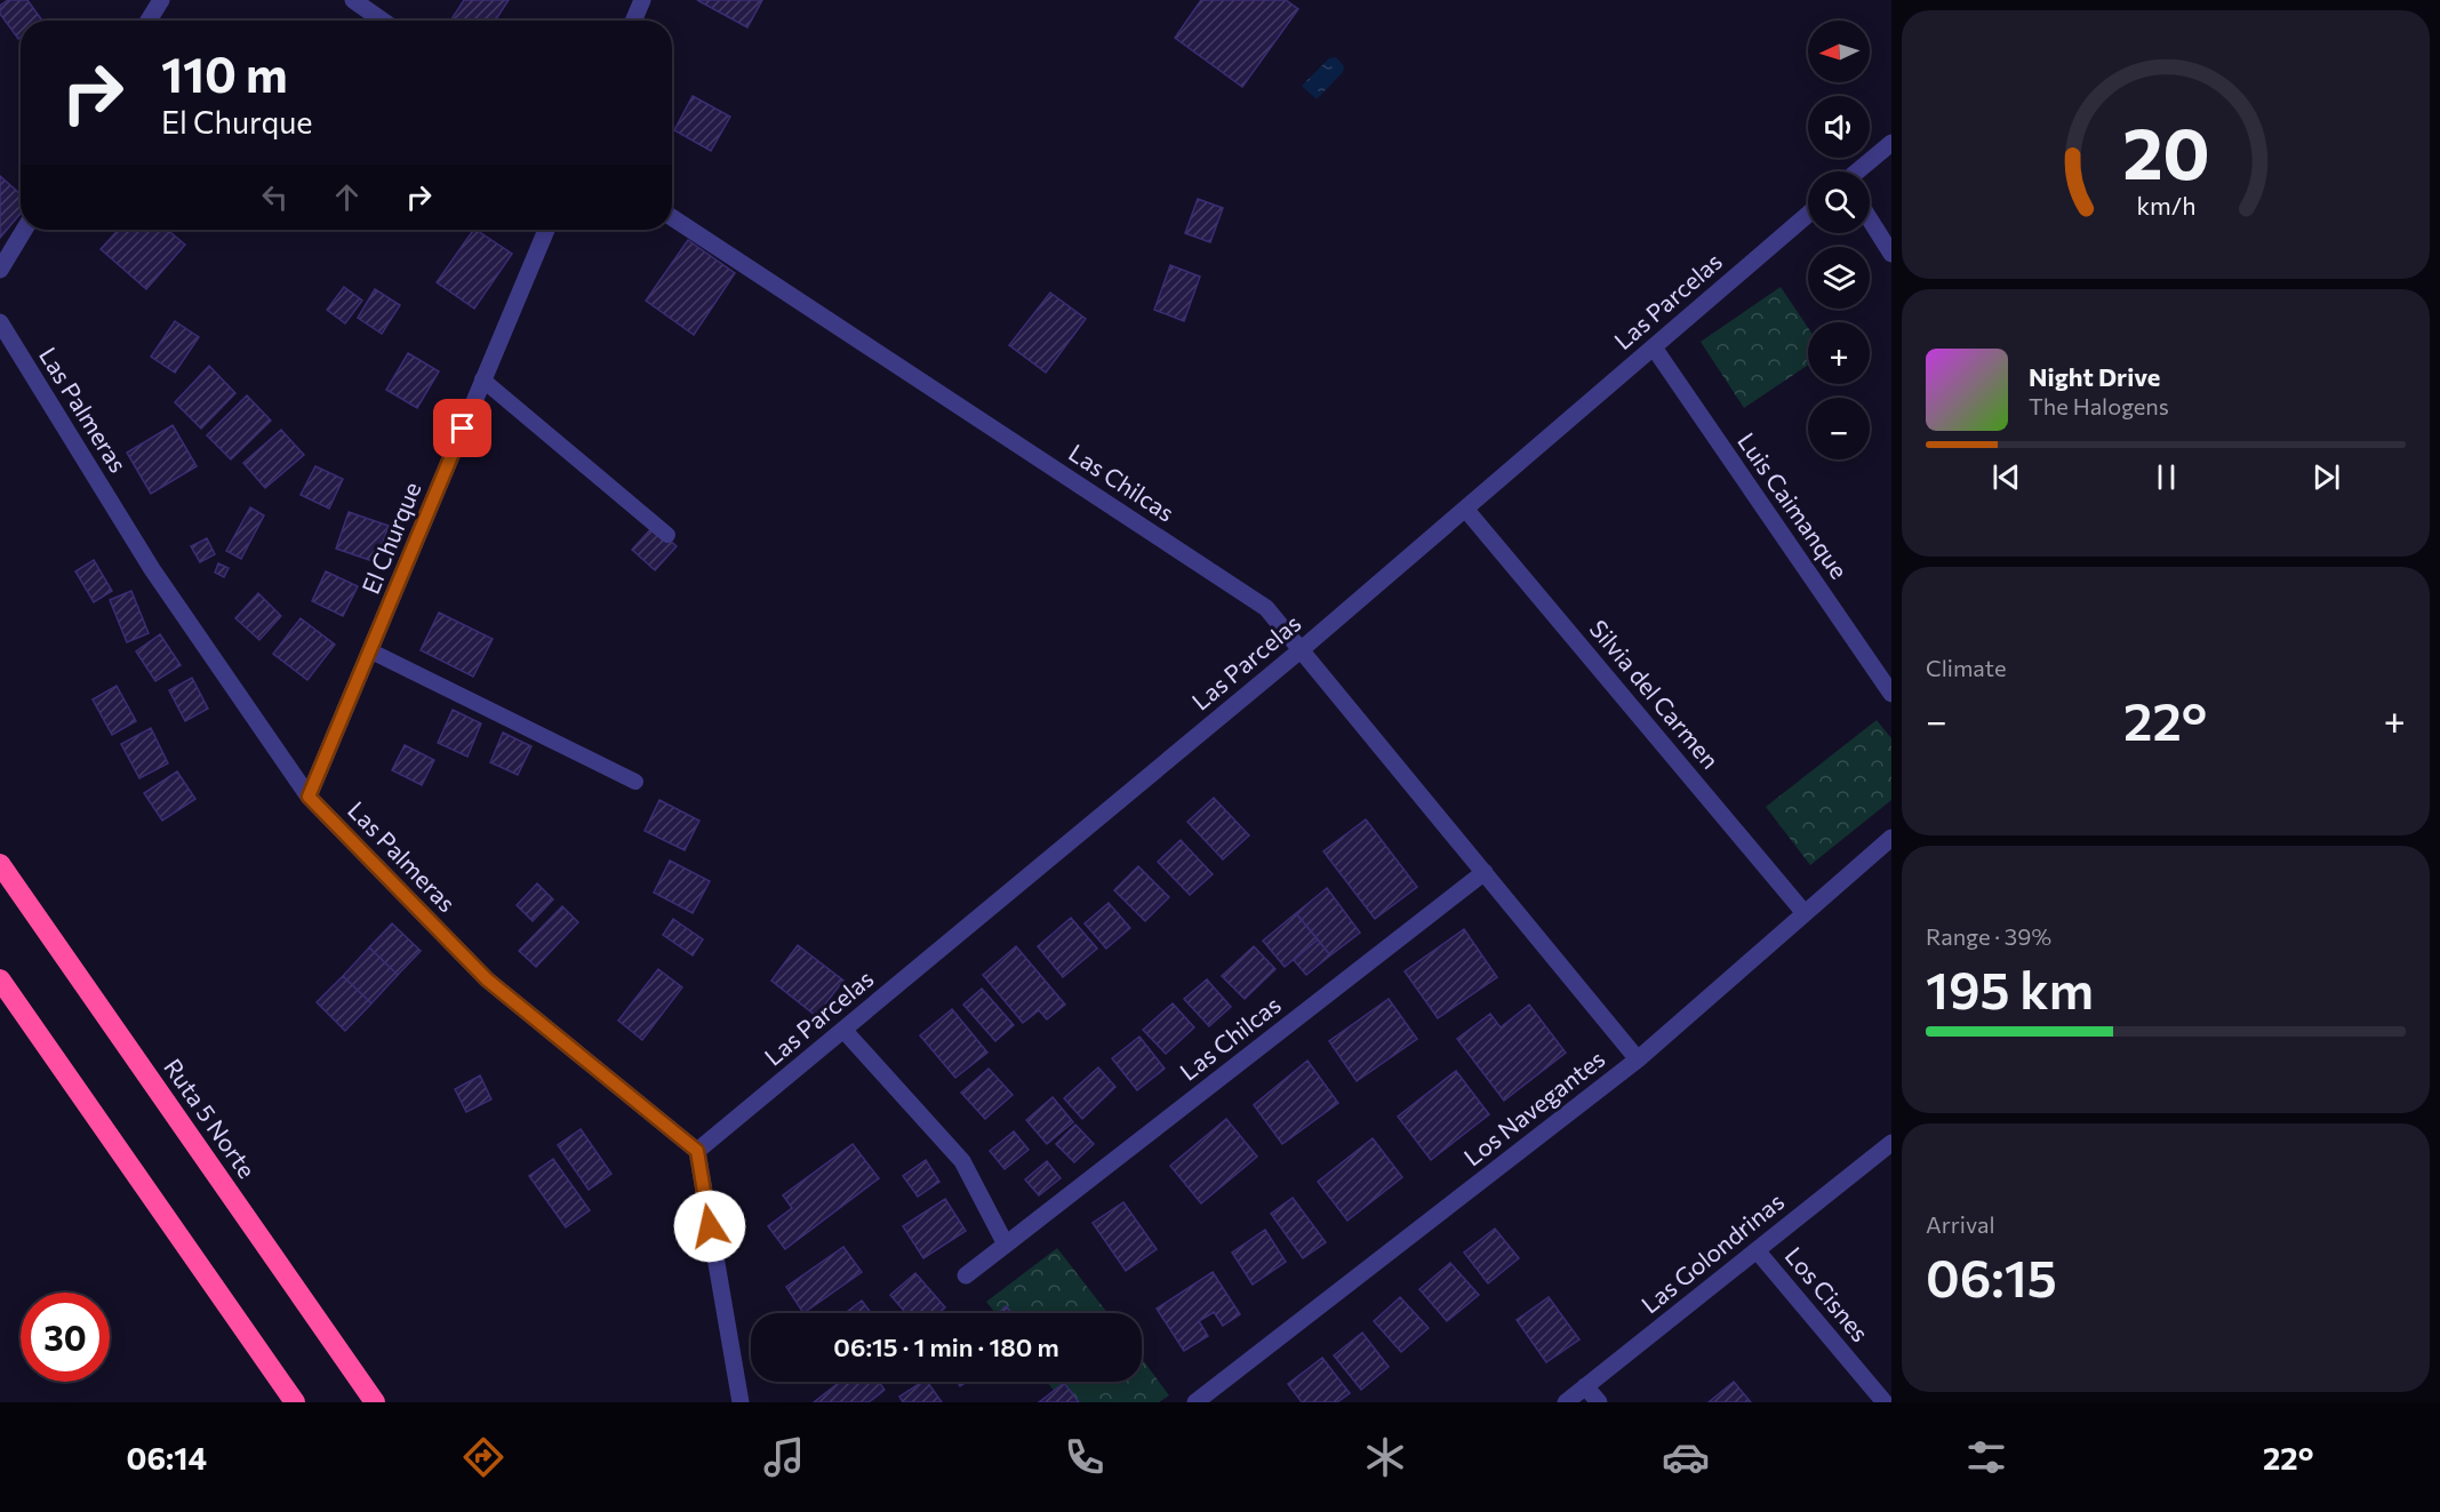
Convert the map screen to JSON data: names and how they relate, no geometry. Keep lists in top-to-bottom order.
{
  "streets": {
    "highway": ["Ruta 5 Norte"],
    "street": [
      "Las Parcelas",
      "Las Palmeras",
      "Las Chilcas",
      "Luis Caimanque",
      "El Churque",
      "Silvia del Carmen",
      "Los Navegantes",
      "Las Golondrinas",
      "Los Cisnes"
    ]
  },
  "crossings": [
    ["Las Parcelas", "Las Palmeras"],
    ["Las Parcelas", "Las Chilcas"],
    ["Las Parcelas", "Luis Caimanque"],
    ["Las Parcelas", "Silvia del Carmen"],
    ["Las Palmeras", "El Churque"],
    ["Las Chilcas", "Los Navegantes"],
    ["Silvia del Carmen", "Los Navegantes"],
    ["Las Golondrinas", "Los Cisnes"]
  ],
  "north": "left",
  "page": {
    "map_buttons": ["+", "−"],
    "turn": ["110 m", "El Churque"],
    "song": ["Night Drive", "The Halogens"],
    "tile": [
      "Climate",
      ["Range · 39%", "195 km"],
      ["Arrival", "06:15"]
    ],
    "heat": ["−", "22°", "+"],
    "limit": "30",
    "trip": "06:15 · 1 min · 180 m",
    "tabs": ["06:14", "22°"],
    "gauge": ["20", "km/h"]
  }
}
